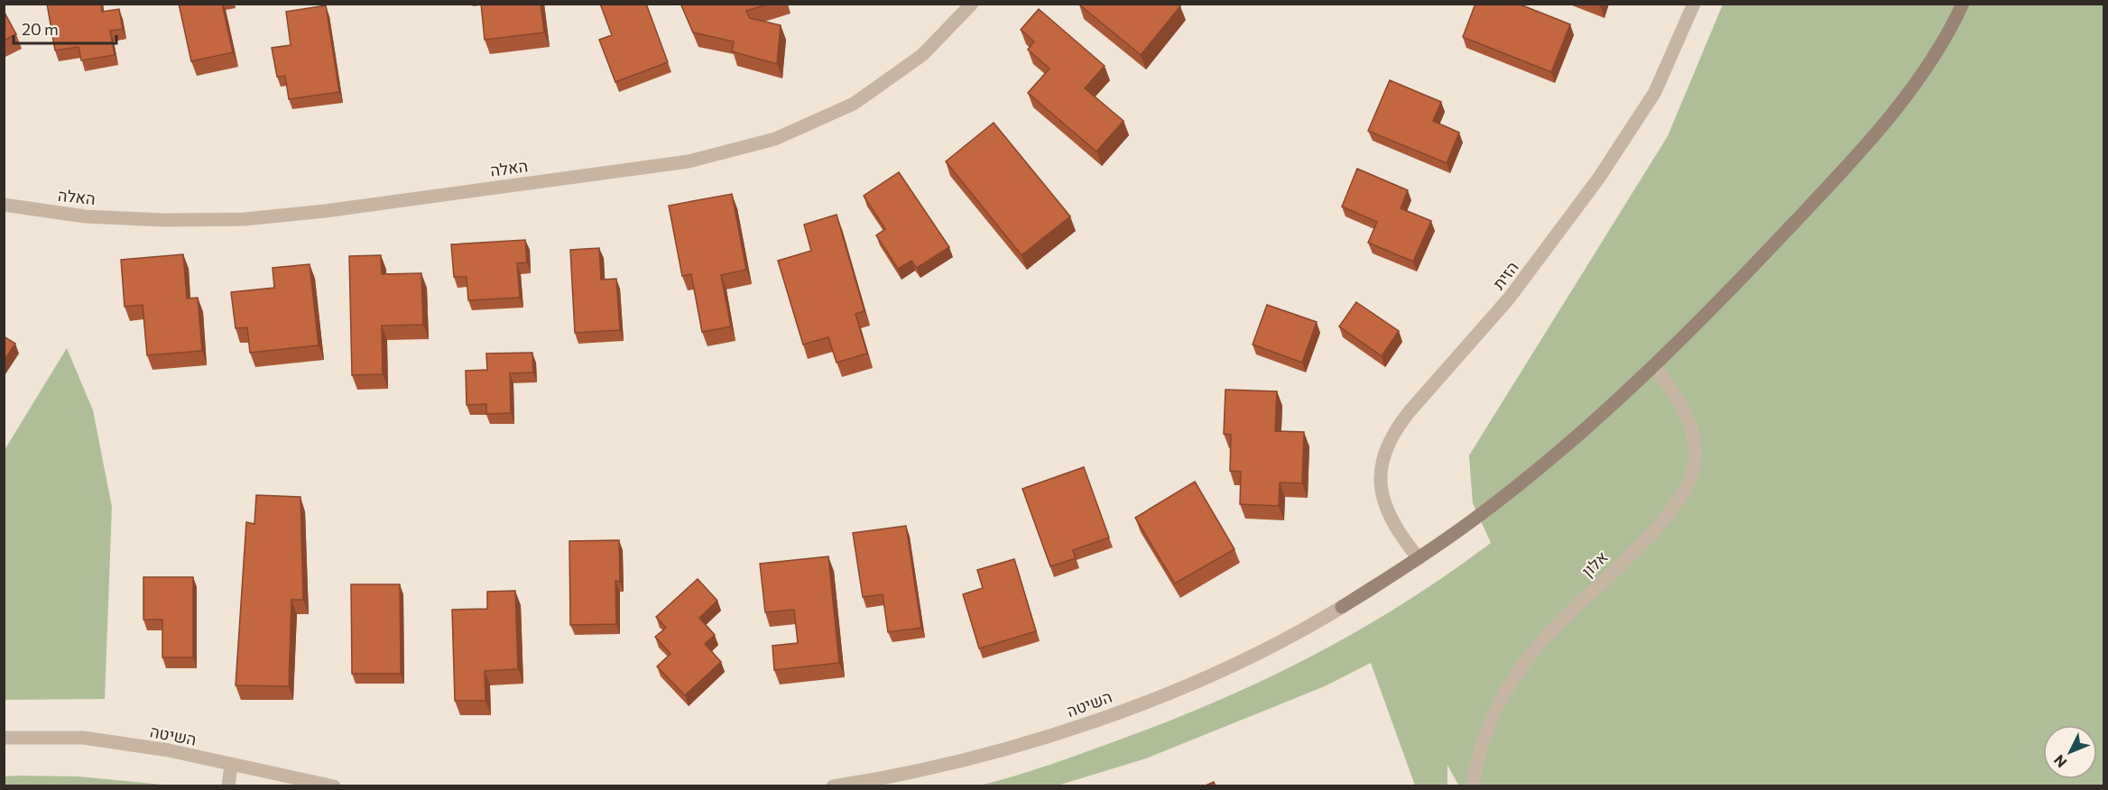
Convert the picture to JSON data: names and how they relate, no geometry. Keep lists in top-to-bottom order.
{
  "streets": {
    "street": [
      "האלה",
      "הזית",
      "אלון",
      "השיטה"
    ]
  },
  "scale_bar": "20 m",
  "north": "bottom left"
}
